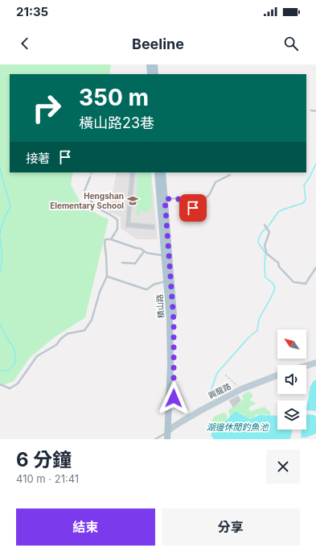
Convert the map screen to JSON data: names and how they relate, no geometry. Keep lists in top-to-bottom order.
{
  "streets": {
    "main road": ["橫山路"],
    "street": ["興龍路"]
  },
  "crossings": [
    ["橫山路", "興龍路"]
  ],
  "water": ["湖邊休閒釣魚池"],
  "places": {
    "school or university": ["Hengshan Elementary School"]
  },
  "north": "top left",
  "page": {
    "status": "21:35",
    "header": "Beeline",
    "turn": ["350 m", "橫山路23巷"],
    "then": "接著",
    "heading": ["6 分鐘", "410 m · 21:41"],
    "buttons": ["結束", "分享"]
  }
}
